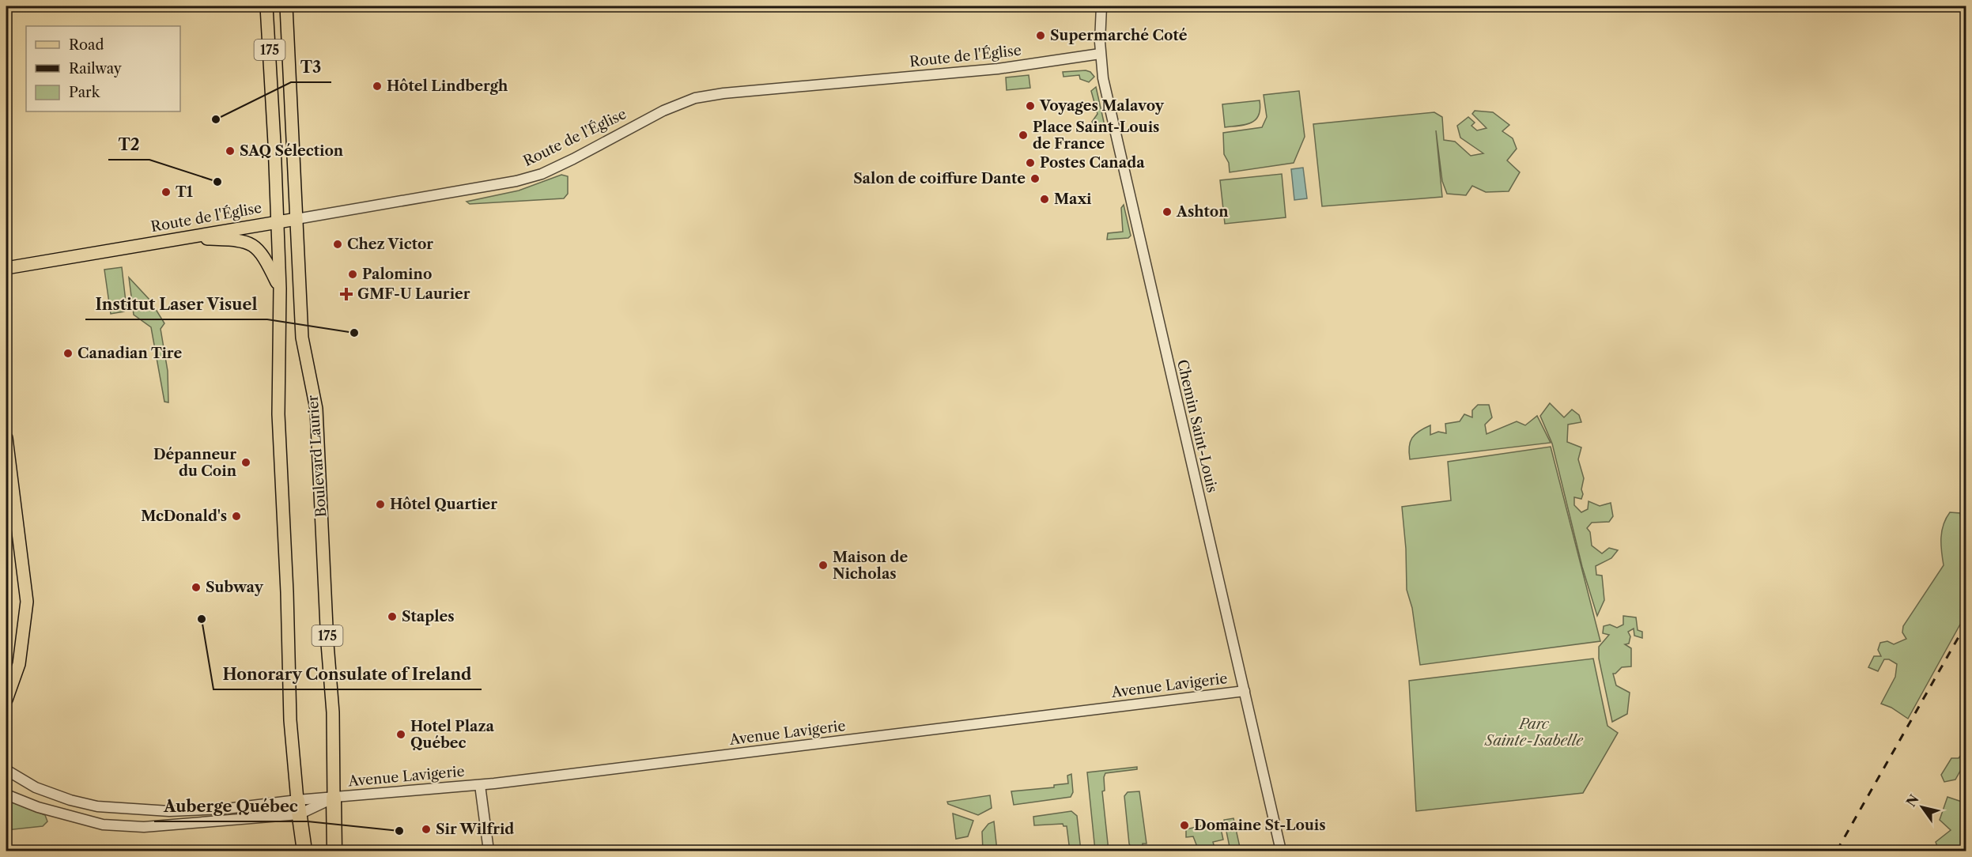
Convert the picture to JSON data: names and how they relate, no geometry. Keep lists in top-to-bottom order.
{
  "streets": {
    "highway": ["175", "Boulevard Laurier"],
    "main road": ["Route de l'Église"],
    "street": ["Chemin Saint-Louis", "Avenue Lavigerie"]
  },
  "crossings": [
    ["175", "Route de l'Église"],
    ["175", "Avenue Lavigerie"],
    ["Route de l'Église", "Chemin Saint-Louis"],
    ["Route de l'Église", "Boulevard Laurier"],
    ["Chemin Saint-Louis", "Avenue Lavigerie"],
    ["Boulevard Laurier", "Avenue Lavigerie"]
  ],
  "parks": ["Parc Sainte-Isabelle"],
  "places": {
    "other": [
      "Supermarché Coté",
      "Hôtel Lindbergh",
      "Voyages Malavoy",
      "T3",
      "Place Saint-Louis de France",
      "SAQ Sélection",
      "Postes Canada",
      "Salon de coiffure Dante",
      "T2",
      "T1",
      "Maxi",
      "Ashton",
      "Chez Victor",
      "Palomino",
      "Institut Laser Visuel",
      "Canadian Tire",
      "Dépanneur du Coin",
      "Hôtel Quartier",
      "McDonald's",
      "Maison de Nicholas",
      "Subway",
      "Staples",
      "Honorary Consulate of Ireland",
      "Hotel Plaza Québec",
      "Domaine St-Louis",
      "Sir Wilfrid",
      "Auberge Québec"
    ],
    "health": ["GMF-U Laurier"]
  },
  "legend": ["Road", "Railway", "Park"],
  "north": "top left"
}
